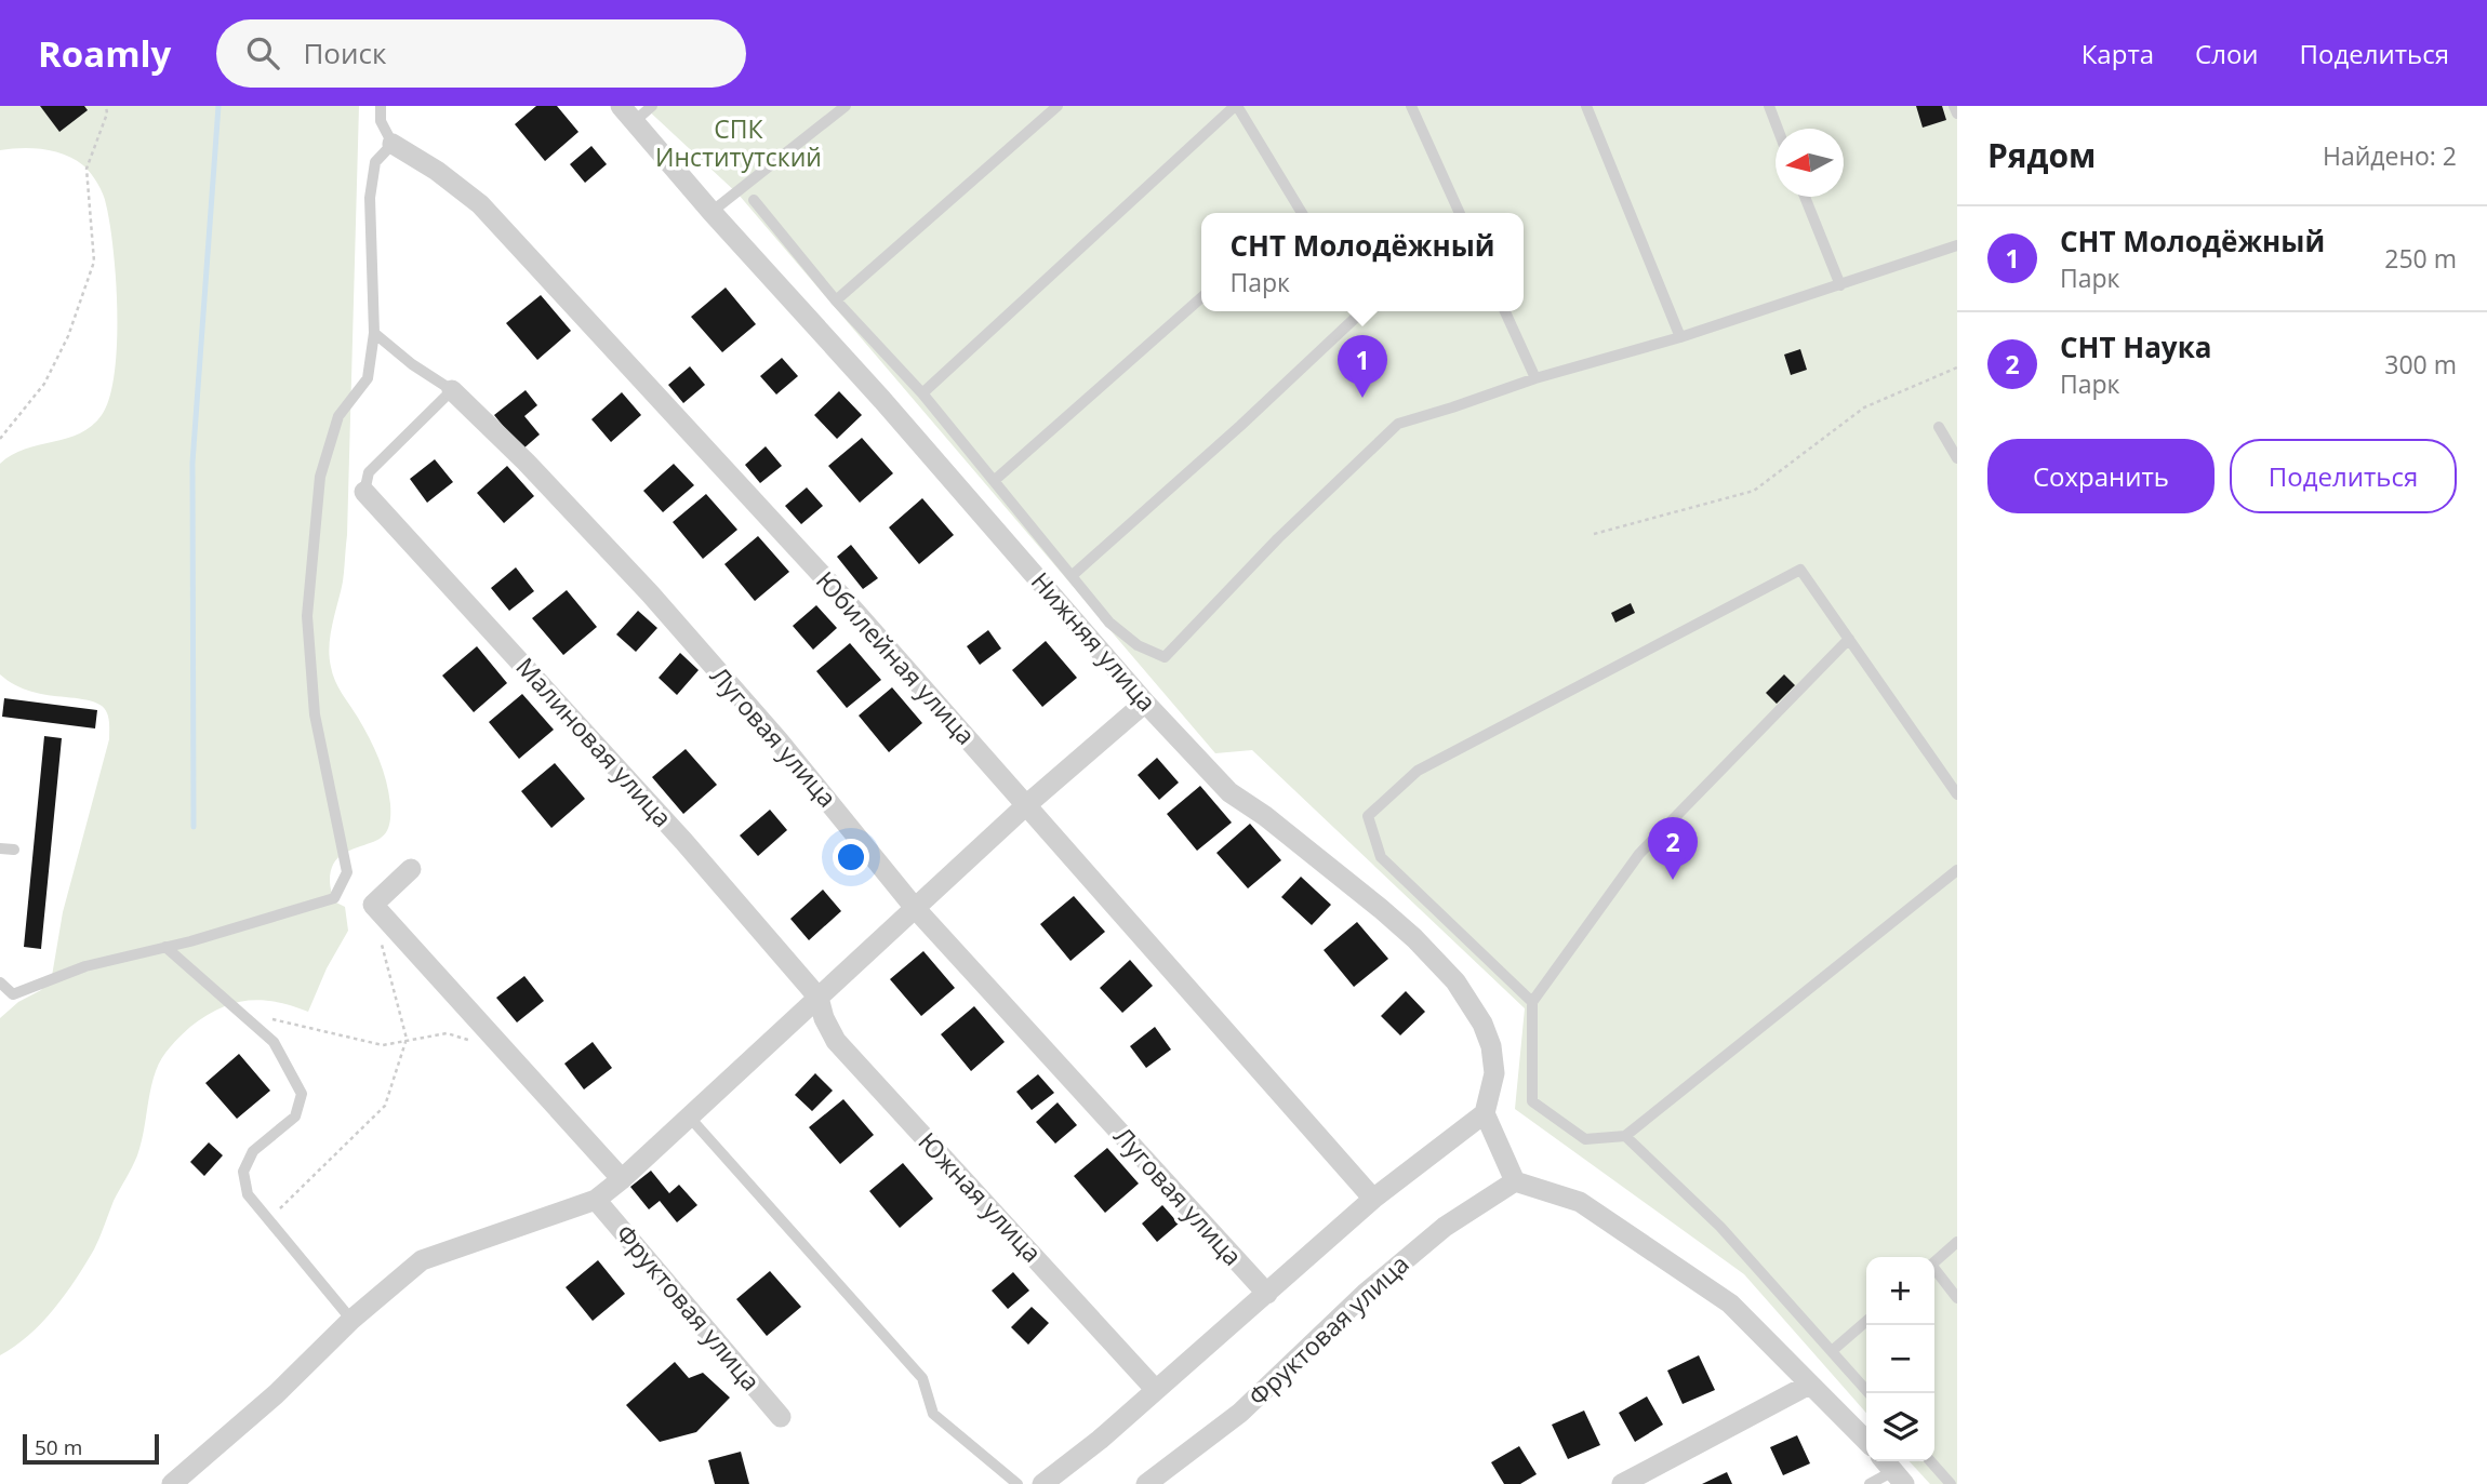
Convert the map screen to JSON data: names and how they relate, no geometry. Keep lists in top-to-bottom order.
{
  "streets": {
    "street": [
      "Нижняя улица",
      "Юбилейная улица",
      "Луговая улица",
      "Малиновая улица",
      "Южная улица",
      "Фруктовая улица"
    ]
  },
  "crossings": [
    ["Малиновая улица", "Южная улица"]
  ],
  "parks": ["СПК Институтский"],
  "scale_bar": "50 m",
  "north": "left",
  "page": {
    "header": "Roamly",
    "search": "Поиск",
    "nav": ["Карта", "Слои", "Поделиться"],
    "heading": ["Рядом", "Найдено: 2"],
    "list": [
      {
        "mark": "1",
        "name": "СНТ Молодёжный",
        "note": "Парк",
        "value": "250 m"
      },
      {
        "mark": "2",
        "name": "СНТ Наука",
        "note": "Парк",
        "value": "300 m"
      }
    ],
    "popup": ["СНТ Молодёжный", "Парк"],
    "pins": ["1", "2"],
    "buttons": ["Сохранить", "Поделиться"],
    "map_buttons": ["+", "−"],
    "scale": "50 m"
  }
}
